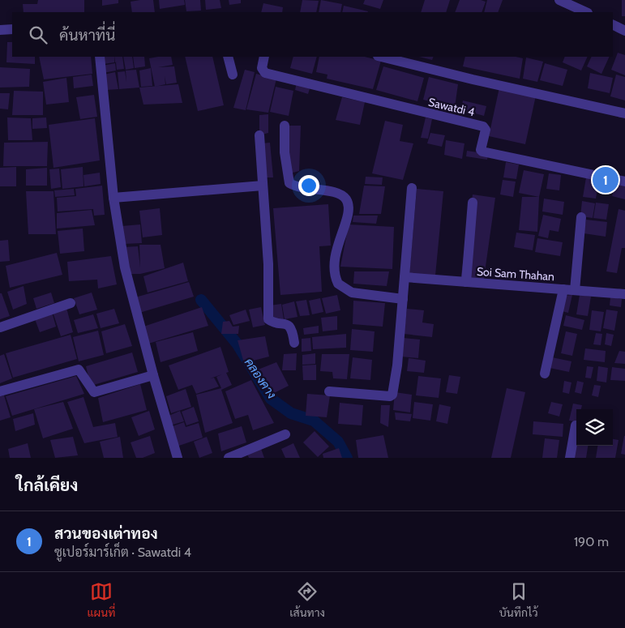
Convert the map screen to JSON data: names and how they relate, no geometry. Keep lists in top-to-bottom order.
{
  "streets": {
    "street": ["Sawatdi 4", "Soi Sam Thahan"]
  },
  "water": ["คลองคาง"],
  "page": {
    "search": "ค้นหาที่นี่",
    "pins": "1",
    "heading": "ใกล้เคียง",
    "list": [
      {
        "mark": "1",
        "name": "สวนของเต่าทอง",
        "note": "ซูเปอร์มาร์เก็ต · Sawatdi 4",
        "value": "190 m"
      }
    ],
    "nav": ["แผนที่", "เส้นทาง", "บันทึกไว้"]
  }
}
